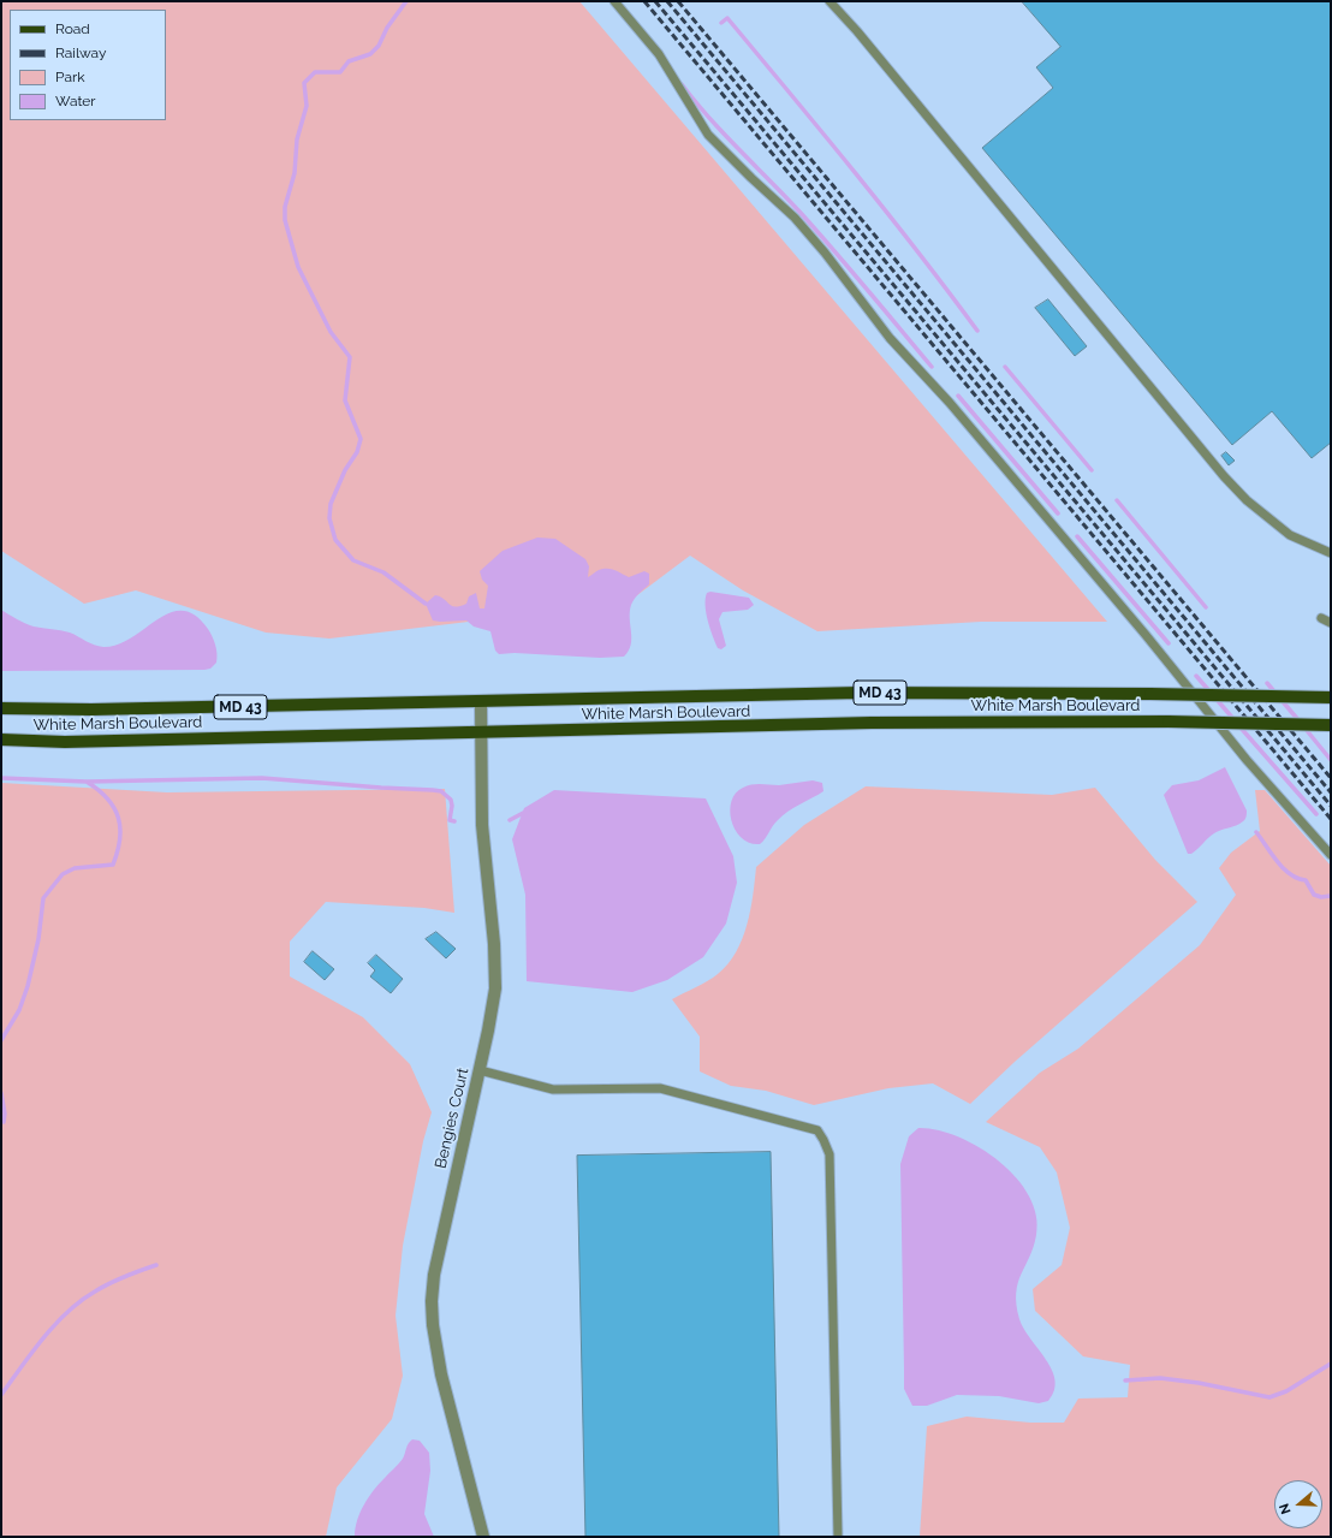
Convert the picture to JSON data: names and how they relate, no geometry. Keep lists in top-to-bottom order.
{
  "streets": {
    "main road": ["MD 43", "White Marsh Boulevard"],
    "street": ["Bengies Court"]
  },
  "crossings": [
    ["White Marsh Boulevard", "Bengies Court"]
  ],
  "legend": [
    "Road",
    "Railway",
    "Park",
    "Water"
  ],
  "north": "left"
}
